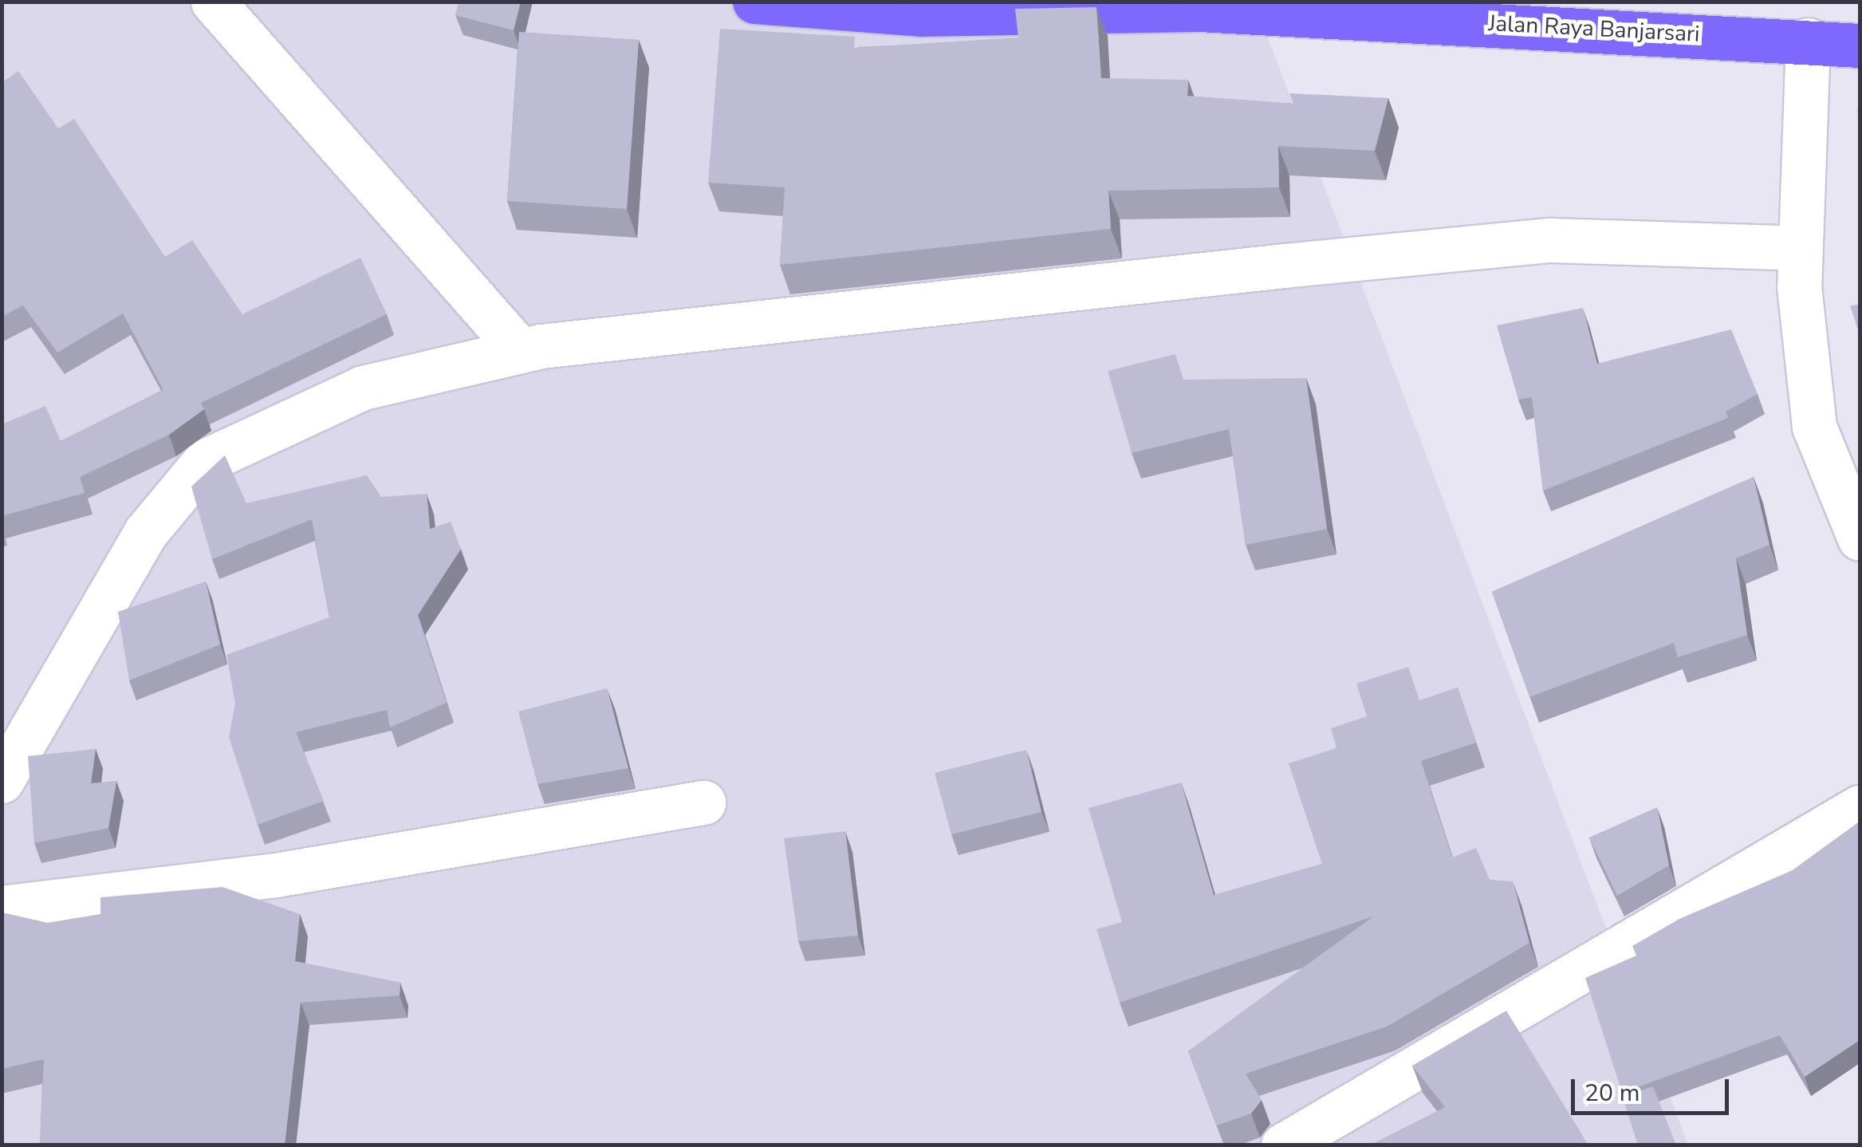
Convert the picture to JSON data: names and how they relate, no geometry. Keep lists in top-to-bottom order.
{
  "streets": {
    "highway": ["Jalan Raya Banjarsari"]
  },
  "scale_bar": "20 m"
}
